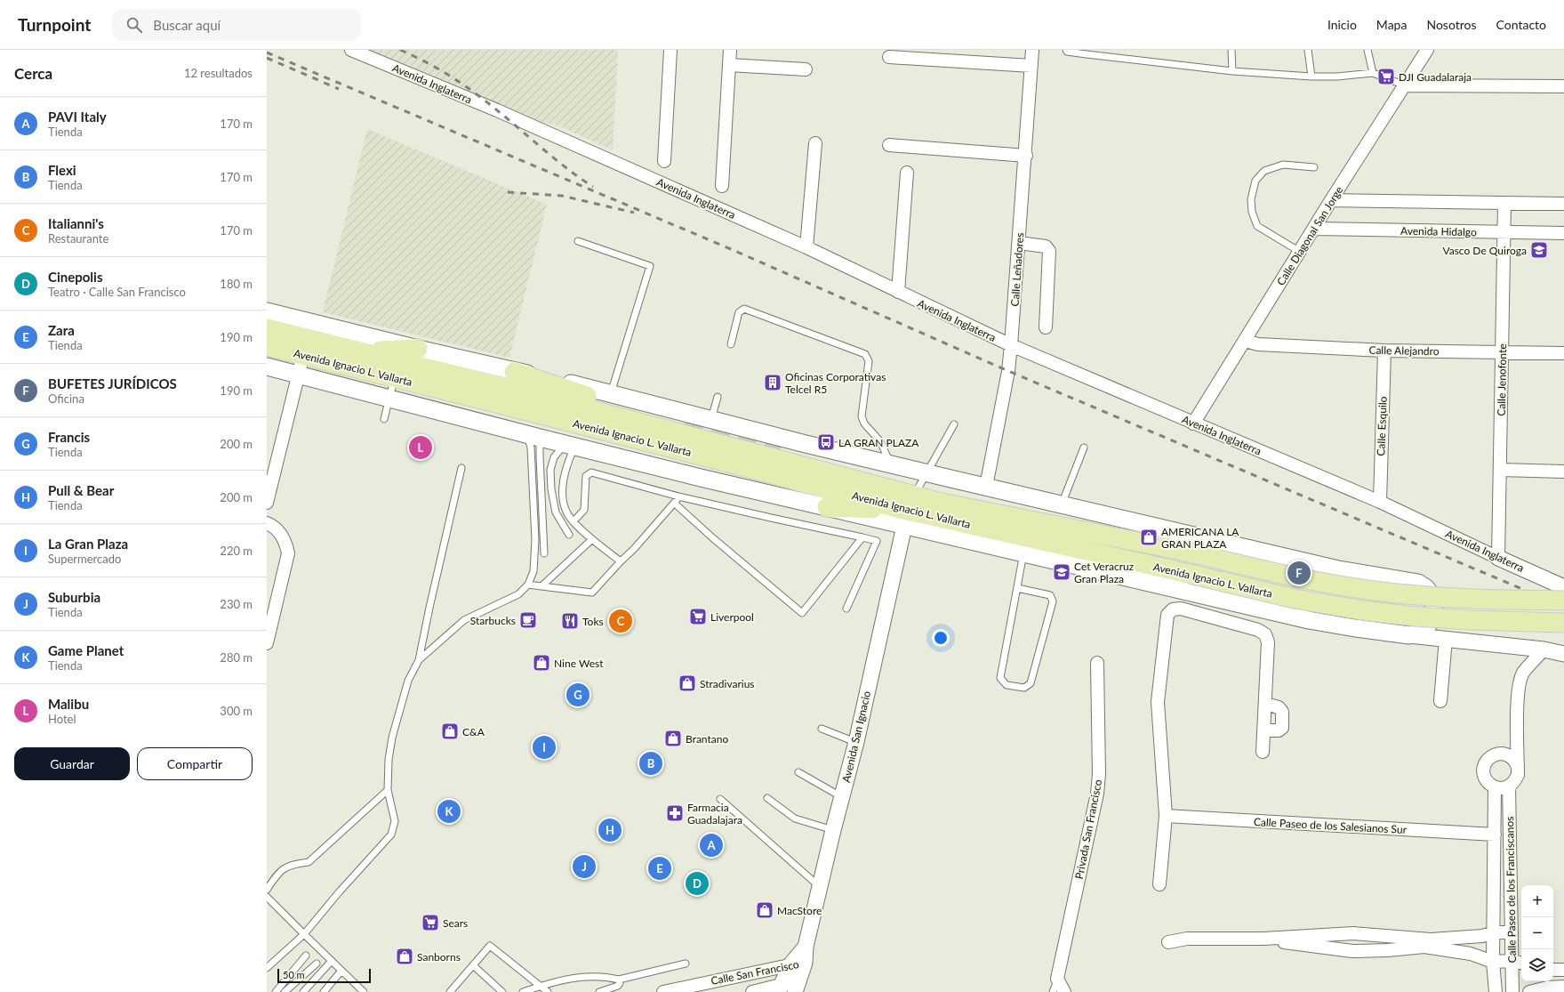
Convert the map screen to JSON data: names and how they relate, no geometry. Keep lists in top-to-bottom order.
{
  "streets": {
    "main road": ["Avenida Ignacio L. Vallarta"],
    "street": [
      "Avenida Inglaterra",
      "Avenida Hidalgo",
      "Calle Diagonal San Jorge",
      "Calle Leñadores",
      "Calle Alejandro",
      "Calle Jenofonte",
      "Calle Esquilo",
      "Avenida San Ignacio",
      "Calle Paseo de los Salesianos Sur",
      "Privada San Francisco",
      "Calle Paseo de los Franciscanos",
      "Calle San Francisco"
    ]
  },
  "crossings": [
    ["Avenida Inglaterra", "Calle Diagonal San Jorge"],
    ["Avenida Inglaterra", "Calle Leñadores"],
    ["Avenida Inglaterra", "Calle Jenofonte"],
    ["Avenida Inglaterra", "Calle Esquilo"],
    ["Avenida Hidalgo", "Calle Diagonal San Jorge"],
    ["Avenida Hidalgo", "Calle Jenofonte"],
    ["Calle Diagonal San Jorge", "Calle Alejandro"],
    ["Calle Leñadores", "Avenida Ignacio L. Vallarta"],
    ["Calle Alejandro", "Calle Jenofonte"],
    ["Calle Alejandro", "Calle Esquilo"],
    ["Avenida Ignacio L. Vallarta", "Avenida San Ignacio"],
    ["Avenida San Ignacio", "Calle San Francisco"],
    ["Calle Paseo de los Salesianos Sur", "Calle Paseo de los Franciscanos"]
  ],
  "places": {
    "supermarket": ["DJI Guadalaraja", "Liverpool", "Sears"],
    "school or university": ["Vasco De Quiroga", "Cet Veracruz Gran Plaza"],
    "building": ["Oficinas Corporativas Telcel R5"],
    "bus stop": ["LA GRAN PLAZA"],
    "shop": [
      "AMERICANA LA GRAN PLAZA",
      "Nine West",
      "Stradivarius",
      "C&A",
      "Brantano",
      "MacStore",
      "Sanborns"
    ],
    "cafe": ["Starbucks"],
    "restaurant": ["Toks"],
    "pharmacy": ["Farmacia Guadalajara"]
  },
  "scale_bar": "50 m",
  "page": {
    "header": "Turnpoint",
    "search": "Buscar aquí",
    "nav": [
      "Inicio",
      "Mapa",
      "Nosotros",
      "Contacto"
    ],
    "heading": ["Cerca", "12 resultados"],
    "list": [
      {
        "mark": "A",
        "name": "PAVI Italy",
        "note": "Tienda",
        "value": "170 m"
      },
      {
        "mark": "B",
        "name": "Flexi",
        "note": "Tienda",
        "value": "170 m"
      },
      {
        "mark": "C",
        "name": "Italianni's",
        "note": "Restaurante",
        "value": "170 m"
      },
      {
        "mark": "D",
        "name": "Cinepolis",
        "note": "Teatro · Calle San Francisco",
        "value": "180 m"
      },
      {
        "mark": "E",
        "name": "Zara",
        "note": "Tienda",
        "value": "190 m"
      },
      {
        "mark": "F",
        "name": "BUFETES JURÍDICOS",
        "note": "Oficina",
        "value": "190 m"
      },
      {
        "mark": "G",
        "name": "Francis",
        "note": "Tienda",
        "value": "200 m"
      },
      {
        "mark": "H",
        "name": "Pull & Bear",
        "note": "Tienda",
        "value": "200 m"
      },
      {
        "mark": "I",
        "name": "La Gran Plaza",
        "note": "Supermercado",
        "value": "220 m"
      },
      {
        "mark": "J",
        "name": "Suburbia",
        "note": "Tienda",
        "value": "230 m"
      },
      {
        "mark": "K",
        "name": "Game Planet",
        "note": "Tienda",
        "value": "280 m"
      },
      {
        "mark": "L",
        "name": "Malibu",
        "note": "Hotel",
        "value": "300 m"
      }
    ],
    "pins": [
      "L",
      "F",
      "C",
      "G",
      "I",
      "B",
      "K",
      "H",
      "A",
      "J",
      "E",
      "D"
    ],
    "buttons": ["Guardar", "Compartir"],
    "map_buttons": ["+", "−"],
    "scale": "50 m"
  }
}
